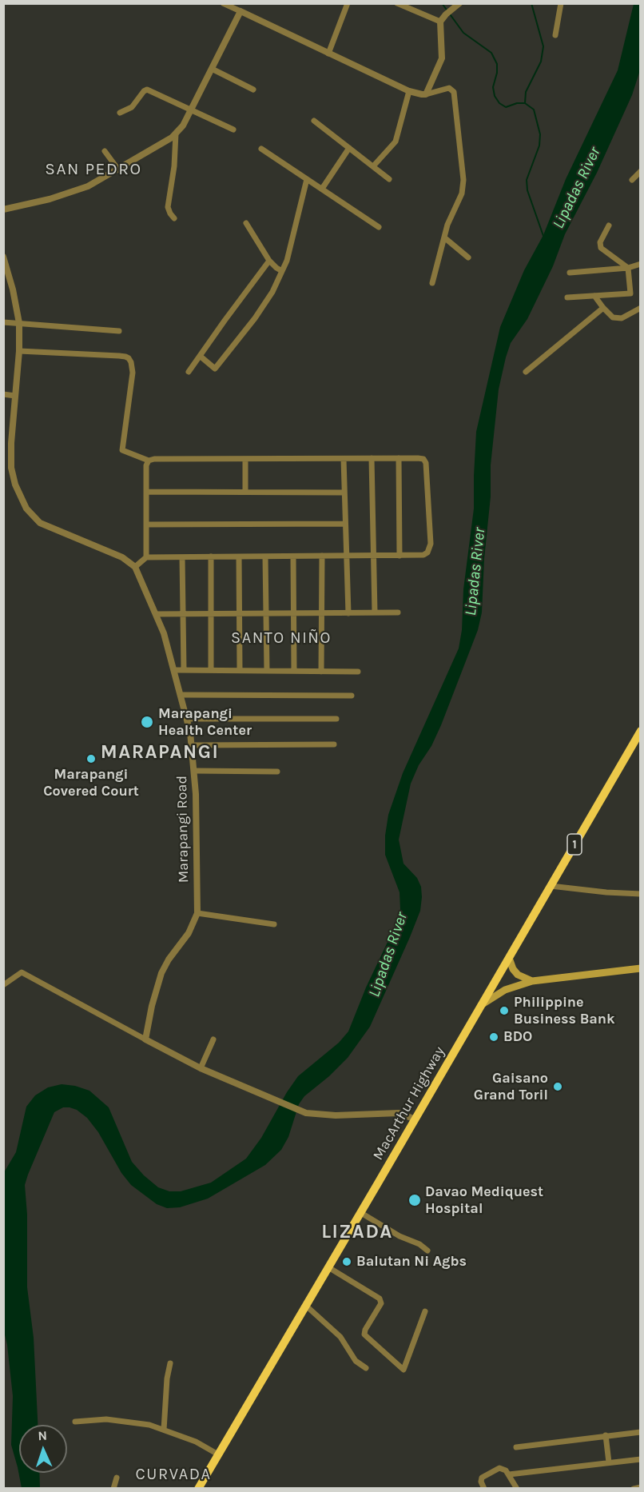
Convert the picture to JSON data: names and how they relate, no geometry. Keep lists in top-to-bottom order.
{
  "streets": {
    "highway": ["1", "MacArthur Highway"],
    "street": ["Marapangi Road"]
  },
  "districts": [
    "SAN PEDRO",
    "SANTO NIÑO",
    "MARAPANGI",
    "LIZADA",
    "CURVADA"
  ],
  "water": ["Lipadas River"],
  "places": [
    "Marapangi Health Center",
    "Marapangi Covered Court",
    "Philippine Business Bank",
    "BDO",
    "Gaisano Grand Toril",
    "Davao Mediquest Hospital",
    "Balutan Ni Agbs"
  ],
  "north": "top"
}
